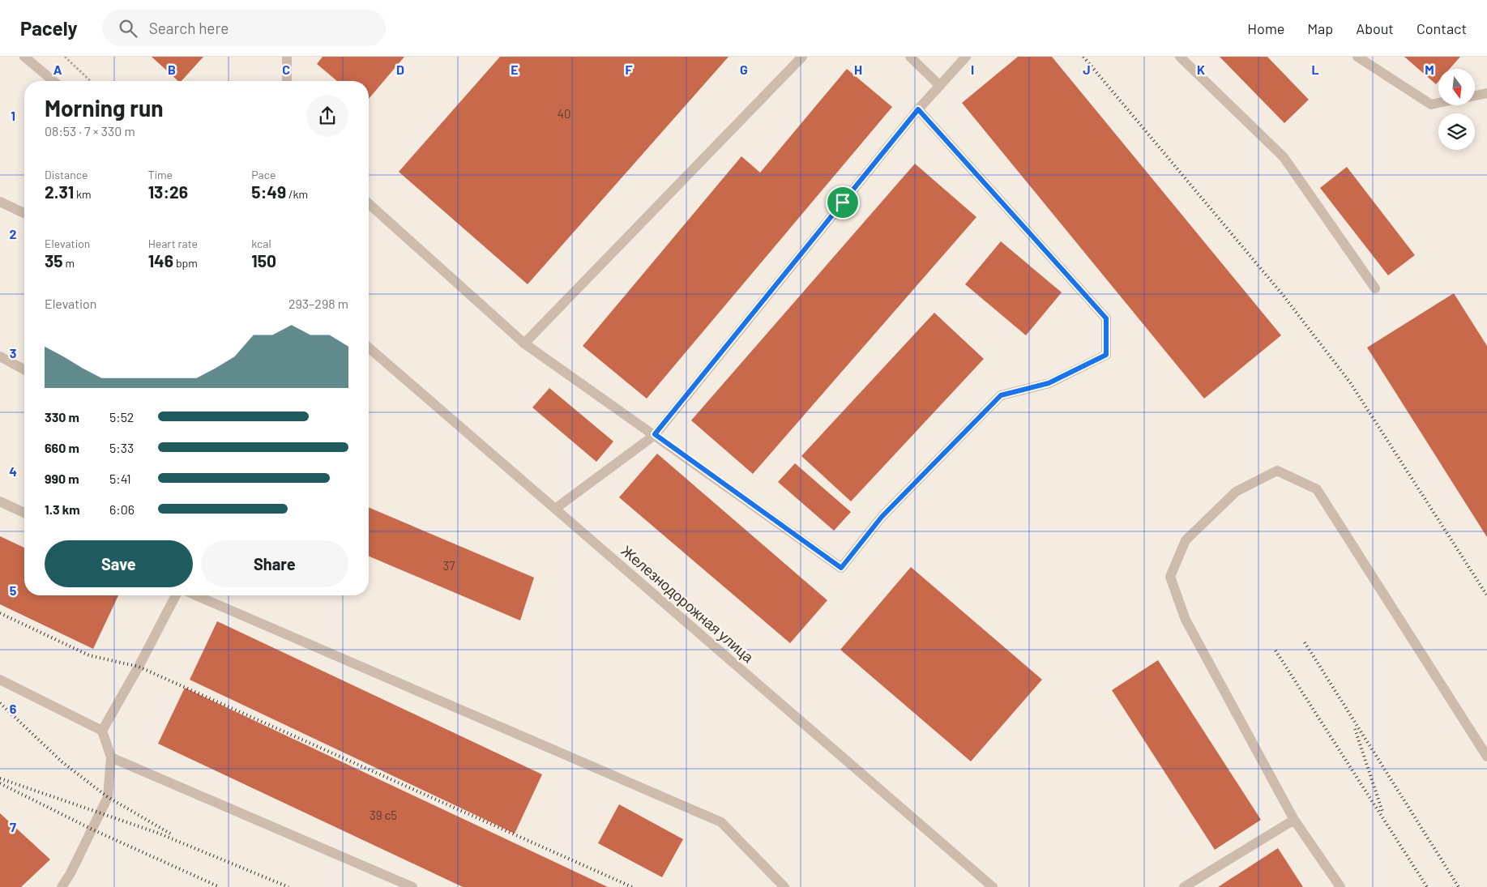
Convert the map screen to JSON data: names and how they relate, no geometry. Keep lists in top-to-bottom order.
{
  "streets": {
    "street": ["Железнодорожная улица"]
  },
  "house_numbers": ["40", "37", "39 с5"],
  "north": "bottom",
  "page": {
    "header": "Pacely",
    "search": "Search here",
    "nav": [
      "Home",
      "Map",
      "About",
      "Contact"
    ],
    "heading": ["Morning run", "08:53 · 7 × 330 m"],
    "stats": [
      ["Distance", "2.31 km"],
      ["Time", "13:26"],
      ["Pace", "5:49 /km"],
      ["Elevation", "35 m"],
      ["Heart rate", "146 bpm"],
      ["kcal", "150"]
    ],
    "chart": ["Elevation", "293–298 m"],
    "list": [
      {
        "name": "330 m",
        "note": "5:52"
      },
      {
        "name": "660 m",
        "note": "5:33"
      },
      {
        "name": "990 m",
        "note": "5:41"
      },
      {
        "name": "1.3 km",
        "note": "6:06"
      }
    ],
    "buttons": ["Save", "Share"]
  },
  "grid": {
    "columns": [
      "A",
      "B",
      "C",
      "D",
      "E",
      "F",
      "G",
      "H",
      "I",
      "J",
      "K",
      "L",
      "M"
    ],
    "rows": [
      "1",
      "2",
      "3",
      "4",
      "5",
      "6",
      "7"
    ]
  }
}
